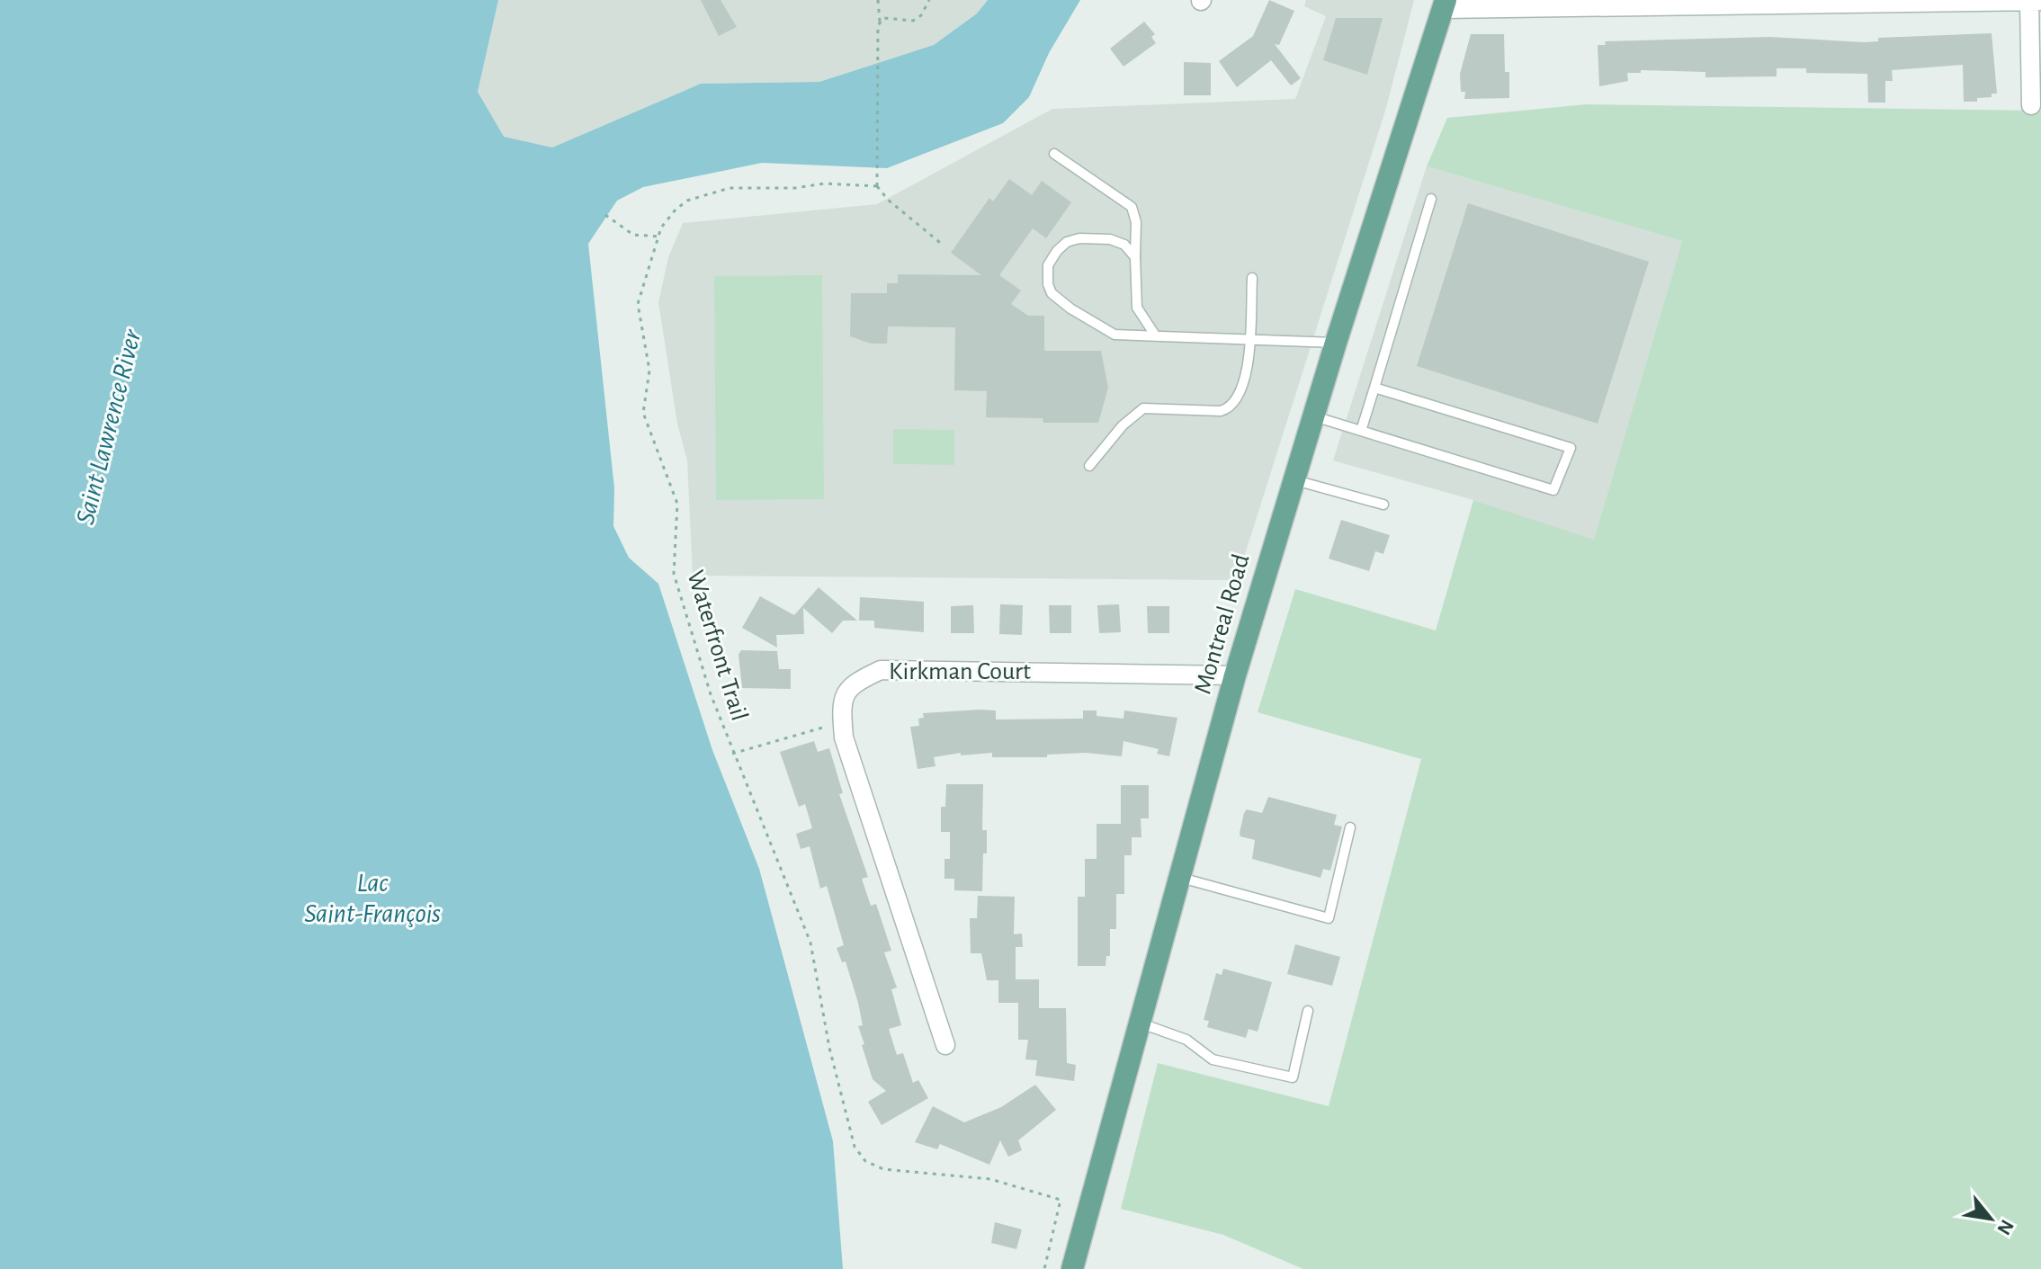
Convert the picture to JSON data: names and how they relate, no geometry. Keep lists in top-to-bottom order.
{
  "streets": {
    "main road": ["Montreal Road"],
    "street": ["Kirkman Court"],
    "path": ["Waterfront Trail"]
  },
  "crossings": [
    ["Montreal Road", "Kirkman Court"]
  ],
  "water": ["Saint Lawrence River", "Lac Saint-François"],
  "north": "bottom right"
}
